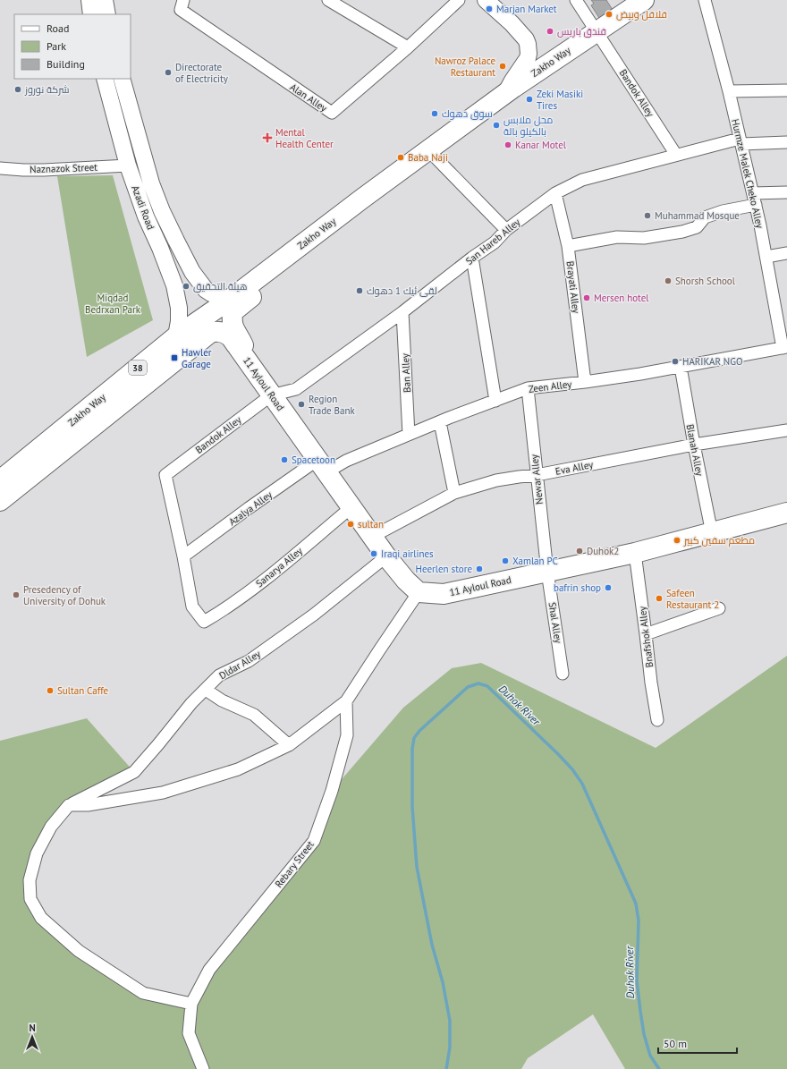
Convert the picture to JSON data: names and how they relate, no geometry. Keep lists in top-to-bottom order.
{
  "streets": {
    "highway": ["Zakho Way", "38", "11 Ayloul Road"],
    "main road": ["Azadi Road"],
    "street": [
      "Bandok Alley",
      "Alan Alley",
      "Naznazok Street",
      "Hurmze Malek Cheko Alley",
      "San Hareb Alley",
      "Brayati Alley",
      "Ban Alley",
      "Zeen Alley",
      "Blanah Alley",
      "Eva Alley",
      "Newar Alley",
      "Azalya Alley",
      "Sanarya Alley",
      "Shal Alley",
      "Bnafshok Alley",
      "Dldar Alley",
      "Rebary Street"
    ]
  },
  "crossings": [
    ["Zakho Way", "Bandok Alley"],
    ["Zakho Way", "Azadi Road"],
    ["Zakho Way", "11 Ayloul Road"],
    ["Bandok Alley", "San Hareb Alley"],
    ["Bandok Alley", "11 Ayloul Road"],
    ["Bandok Alley", "Azalya Alley"],
    ["Bandok Alley", "Sanarya Alley"],
    ["Naznazok Street", "Azadi Road"],
    ["Hurmze Malek Cheko Alley", "San Hareb Alley"],
    ["Hurmze Malek Cheko Alley", "Zeen Alley"],
    ["San Hareb Alley", "Brayati Alley"],
    ["San Hareb Alley", "Ban Alley"],
    ["San Hareb Alley", "11 Ayloul Road"],
    ["Brayati Alley", "Zeen Alley"],
    ["Ban Alley", "Zeen Alley"],
    ["11 Ayloul Road", "Zeen Alley"],
    ["11 Ayloul Road", "Blanah Alley"],
    ["11 Ayloul Road", "Eva Alley"],
    ["11 Ayloul Road", "Newar Alley"],
    ["11 Ayloul Road", "Azalya Alley"],
    ["11 Ayloul Road", "Sanarya Alley"],
    ["11 Ayloul Road", "Shal Alley"],
    ["11 Ayloul Road", "Bnafshok Alley"],
    ["11 Ayloul Road", "Dldar Alley"],
    ["Zeen Alley", "Blanah Alley"],
    ["Zeen Alley", "Newar Alley"],
    ["Zeen Alley", "Azalya Alley"],
    ["Blanah Alley", "Eva Alley"],
    ["Eva Alley", "Newar Alley"],
    ["Newar Alley", "Shal Alley"],
    ["Azalya Alley", "Sanarya Alley"]
  ],
  "water": ["Duhok River"],
  "parks": ["Miqdad Bedrxan Park"],
  "places": {
    "other": [
      "Marjan Market",
      "فلافل وبيض",
      "فندق باريس",
      "Nawroz Palace Restaurant",
      "Directorate of Electricity",
      "شركة نوروز",
      "Zeki Masiki Tires",
      "سوق دهوك",
      "محل ملابس بالكيلو بالة",
      "Kanar Motel",
      "Baba Naji",
      "Muhammad Mosque",
      "Shorsh School",
      "هيئة التحقيق",
      "لقى ئيك 1 دهوك",
      "Mersen hotel",
      "HARIKAR NGO",
      "Region Trade Bank",
      "Spacetoon",
      "sultan",
      "مطعم سفين كبير",
      "Duhok2",
      "Iraqi airlines",
      "Xamlan PC",
      "Heerlen store",
      "bafrin shop",
      "Presedency of University of Dohuk",
      "Safeen Restaurant 2",
      "Sultan Caffe"
    ],
    "health": ["Mental Health Center"],
    "transit": ["Hawler Garage"]
  },
  "legend": ["Road", "Park", "Building"],
  "scale_bar": "50 m",
  "north": "top"
}
